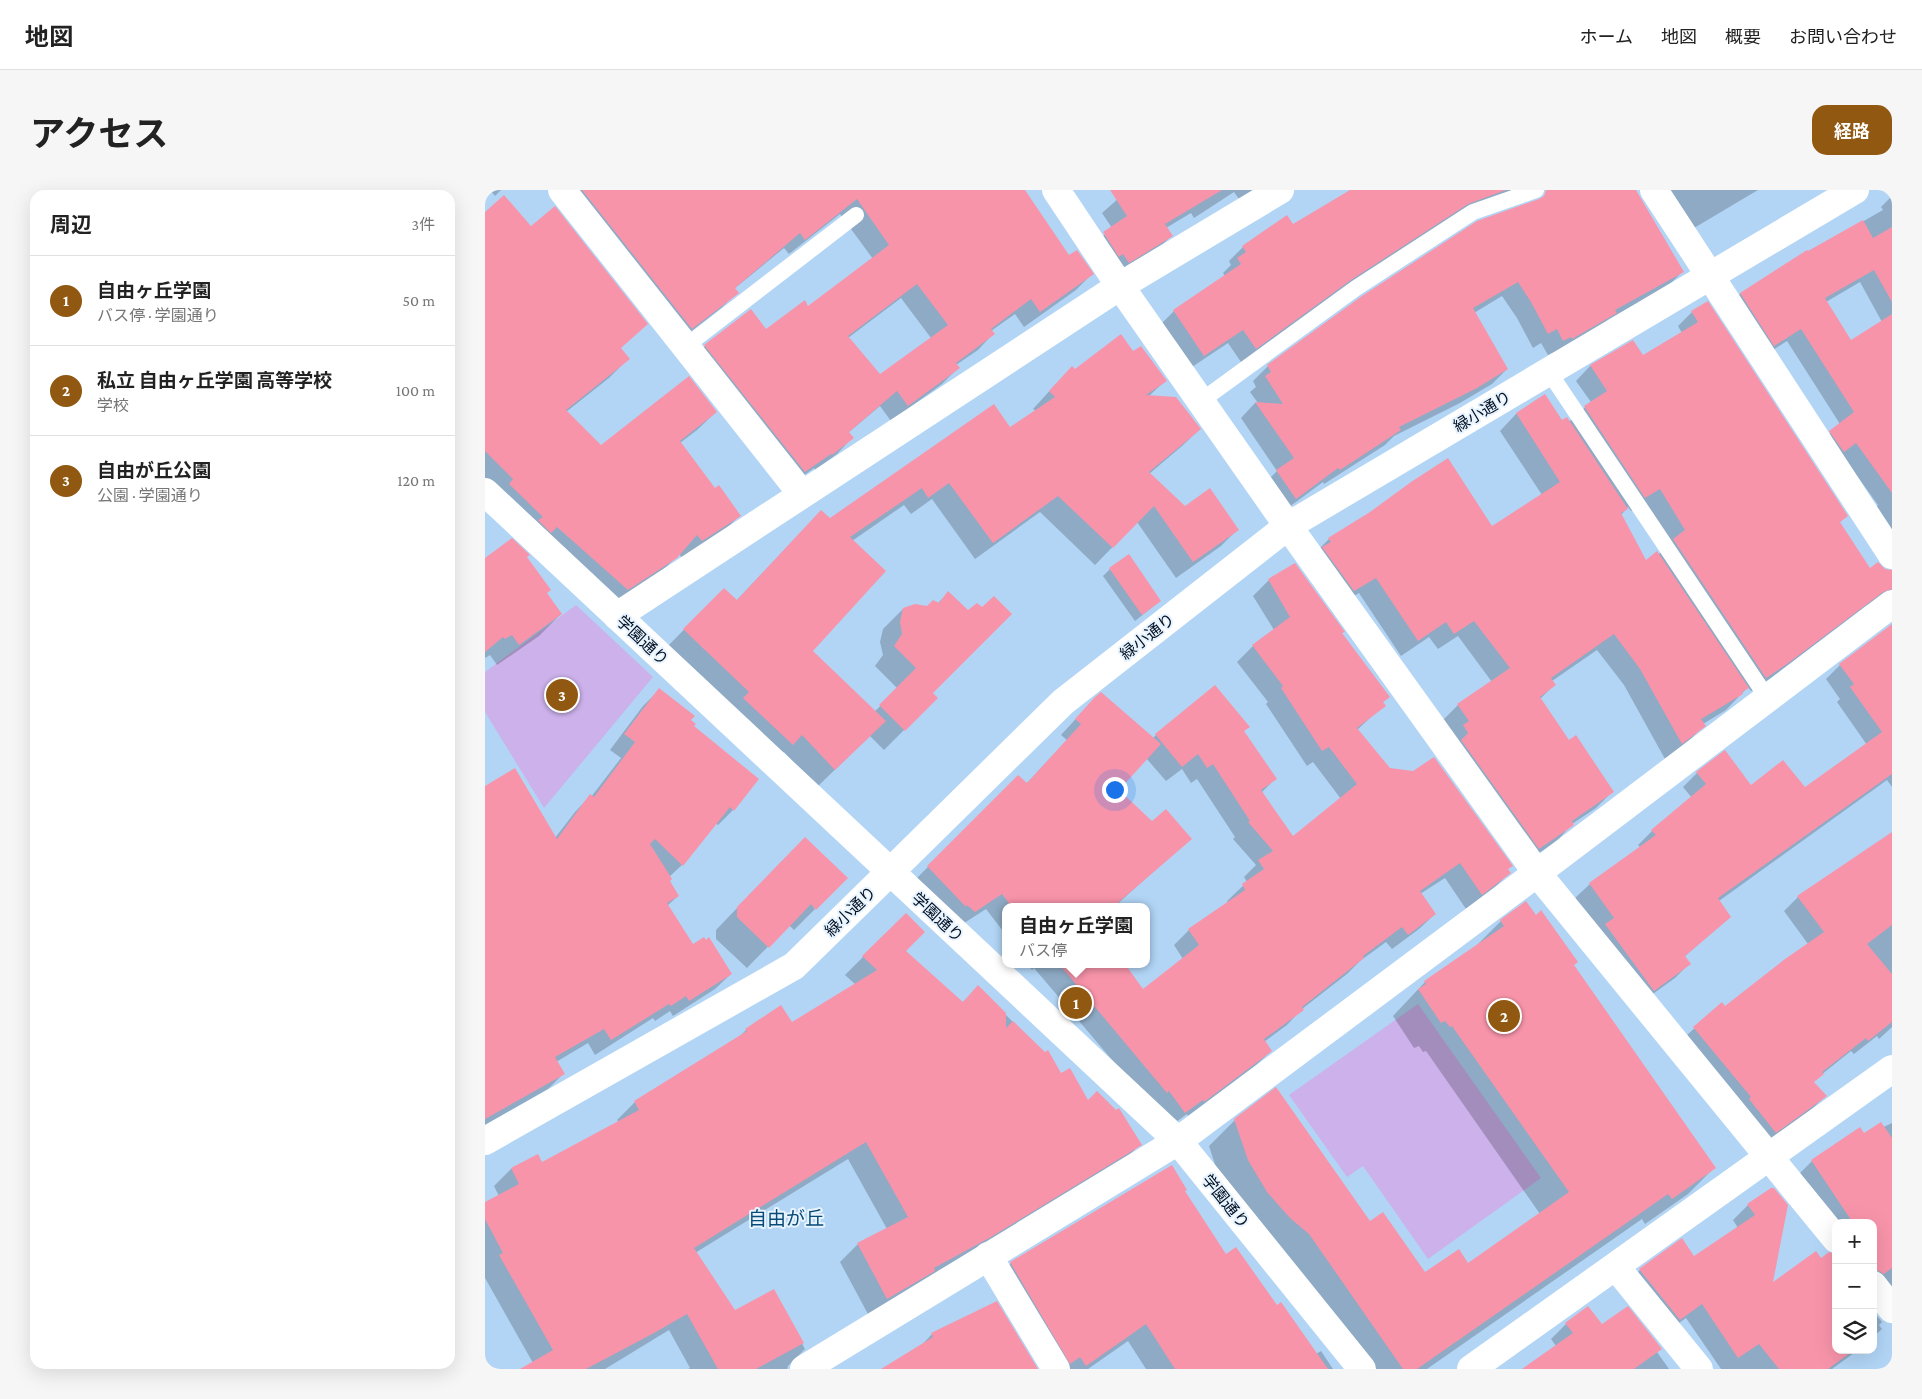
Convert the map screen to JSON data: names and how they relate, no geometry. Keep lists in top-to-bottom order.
{
  "streets": {
    "street": ["緑小通り", "学園通り"]
  },
  "crossings": [
    ["緑小通り", "学園通り"]
  ],
  "districts": ["自由が丘"],
  "page": {
    "header": "地図",
    "nav": [
      "ホーム",
      "地図",
      "概要",
      "お問い合わせ"
    ],
    "title": "アクセス",
    "buttons": "経路",
    "heading": ["周辺", "3件"],
    "list": [
      {
        "mark": "1",
        "name": "自由ヶ丘学園",
        "note": "バス停 · 学園通り",
        "value": "50 m"
      },
      {
        "mark": "2",
        "name": "私立 自由ヶ丘学園 高等学校",
        "note": "学校",
        "value": "100 m"
      },
      {
        "mark": "3",
        "name": "自由が丘公園",
        "note": "公園 · 学園通り",
        "value": "120 m"
      }
    ],
    "pins": ["3", "1", "2"],
    "popup": ["自由ヶ丘学園", "バス停"],
    "map_buttons": ["+", "−"]
  }
}
